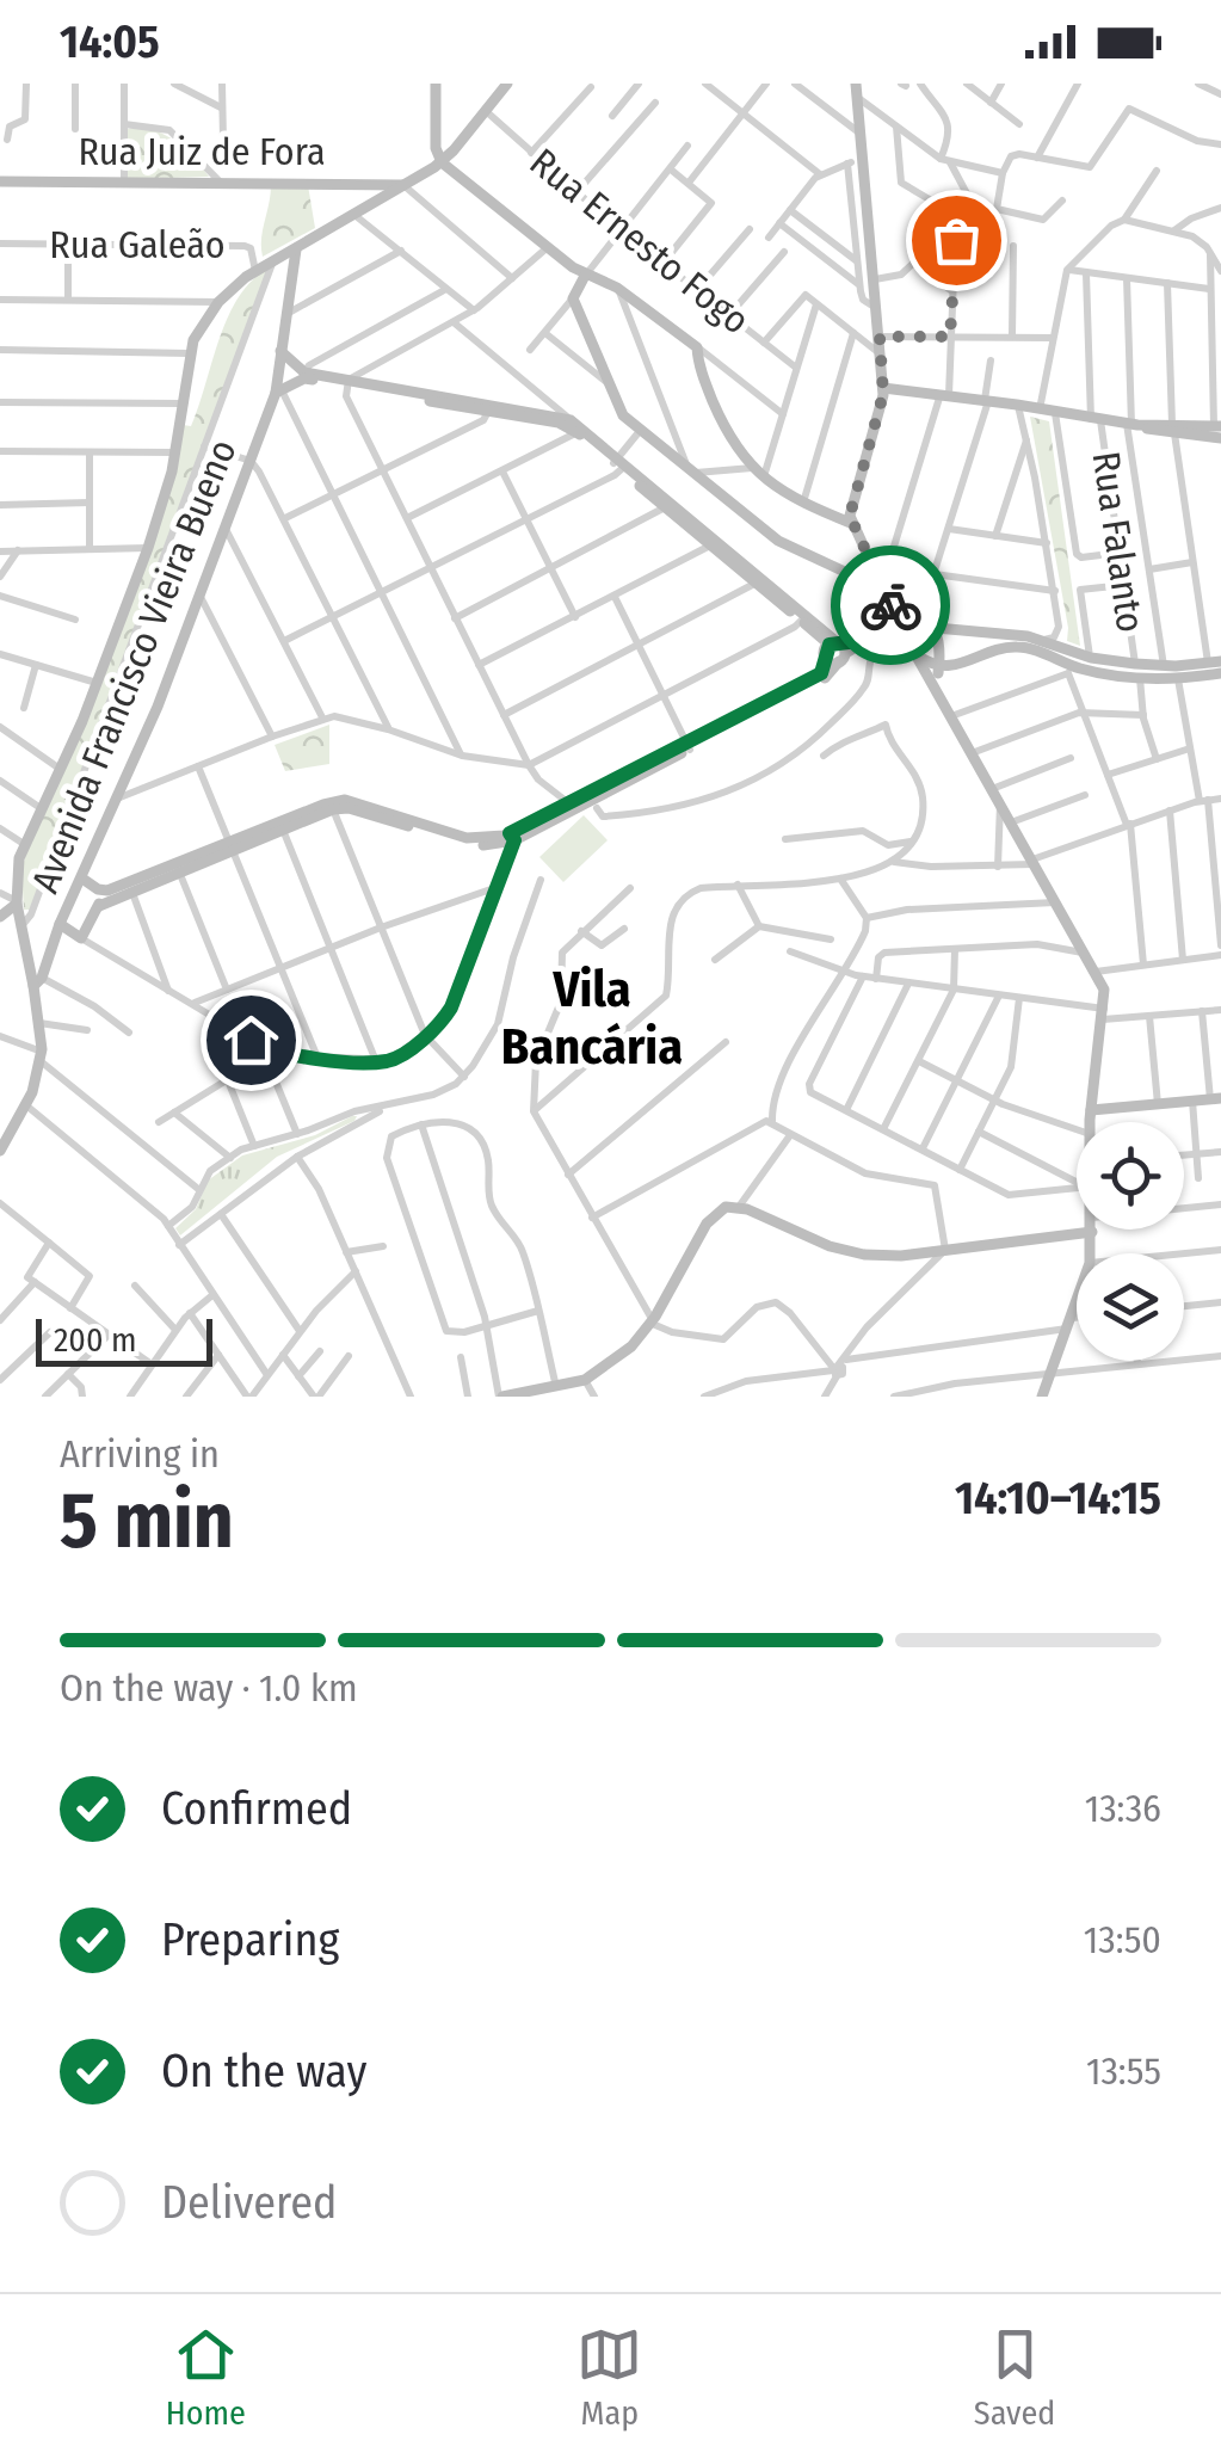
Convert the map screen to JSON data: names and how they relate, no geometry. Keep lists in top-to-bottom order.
{
  "streets": {
    "main road": ["Rua Juiz de Fora", "Avenida Francisco Vieira Bueno"],
    "street": ["Rua Ernesto Fogo", "Rua Galeão", "Rua Falanto"]
  },
  "districts": ["Vila Bancária"],
  "scale_bar": "200 m",
  "page": {
    "status": "14:05",
    "scale": "200 m",
    "heading": ["5 min", "Arriving in", "14:10–14:15"],
    "bar": "On the way · 1.0 km",
    "list": [
      ["Confirmed", "13:36"],
      ["Preparing", "13:50"],
      ["On the way", "13:55"],
      "Delivered"
    ],
    "tabs": ["Home", "Map", "Saved"]
  }
}
